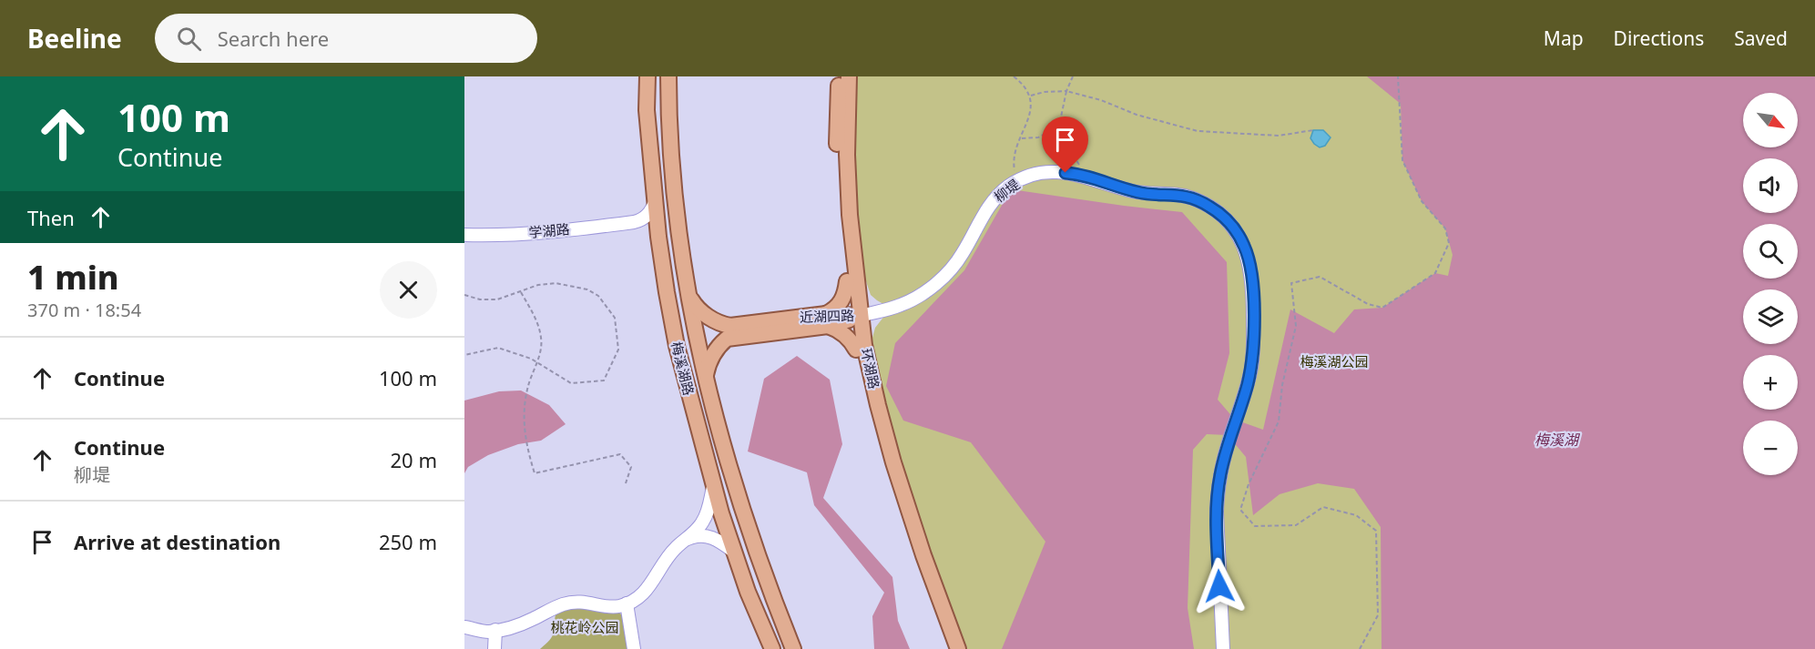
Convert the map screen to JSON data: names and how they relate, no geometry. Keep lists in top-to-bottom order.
{
  "streets": {
    "main road": ["近湖四路", "梅溪湖路", "环湖路"],
    "street": ["柳堤", "学湖路"]
  },
  "crossings": [
    ["柳堤", "近湖四路"],
    ["柳堤", "环湖路"],
    ["近湖四路", "梅溪湖路"],
    ["近湖四路", "环湖路"]
  ],
  "water": ["梅溪湖"],
  "parks": ["梅溪湖公园", "桃花岭公园"],
  "north": "bottom right",
  "page": {
    "header": "Beeline",
    "search": "Search here",
    "nav": ["Map", "Directions", "Saved"],
    "turn": ["100 m", "Continue"],
    "map_buttons": ["+", "−"],
    "then": "Then",
    "heading": ["1 min", "370 m · 18:54"],
    "list": [
      {
        "name": "Continue",
        "value": "100 m"
      },
      {
        "name": "Continue",
        "note": "柳堤",
        "value": "20 m"
      },
      {
        "name": "Arrive at destination",
        "value": "250 m"
      }
    ]
  }
}
